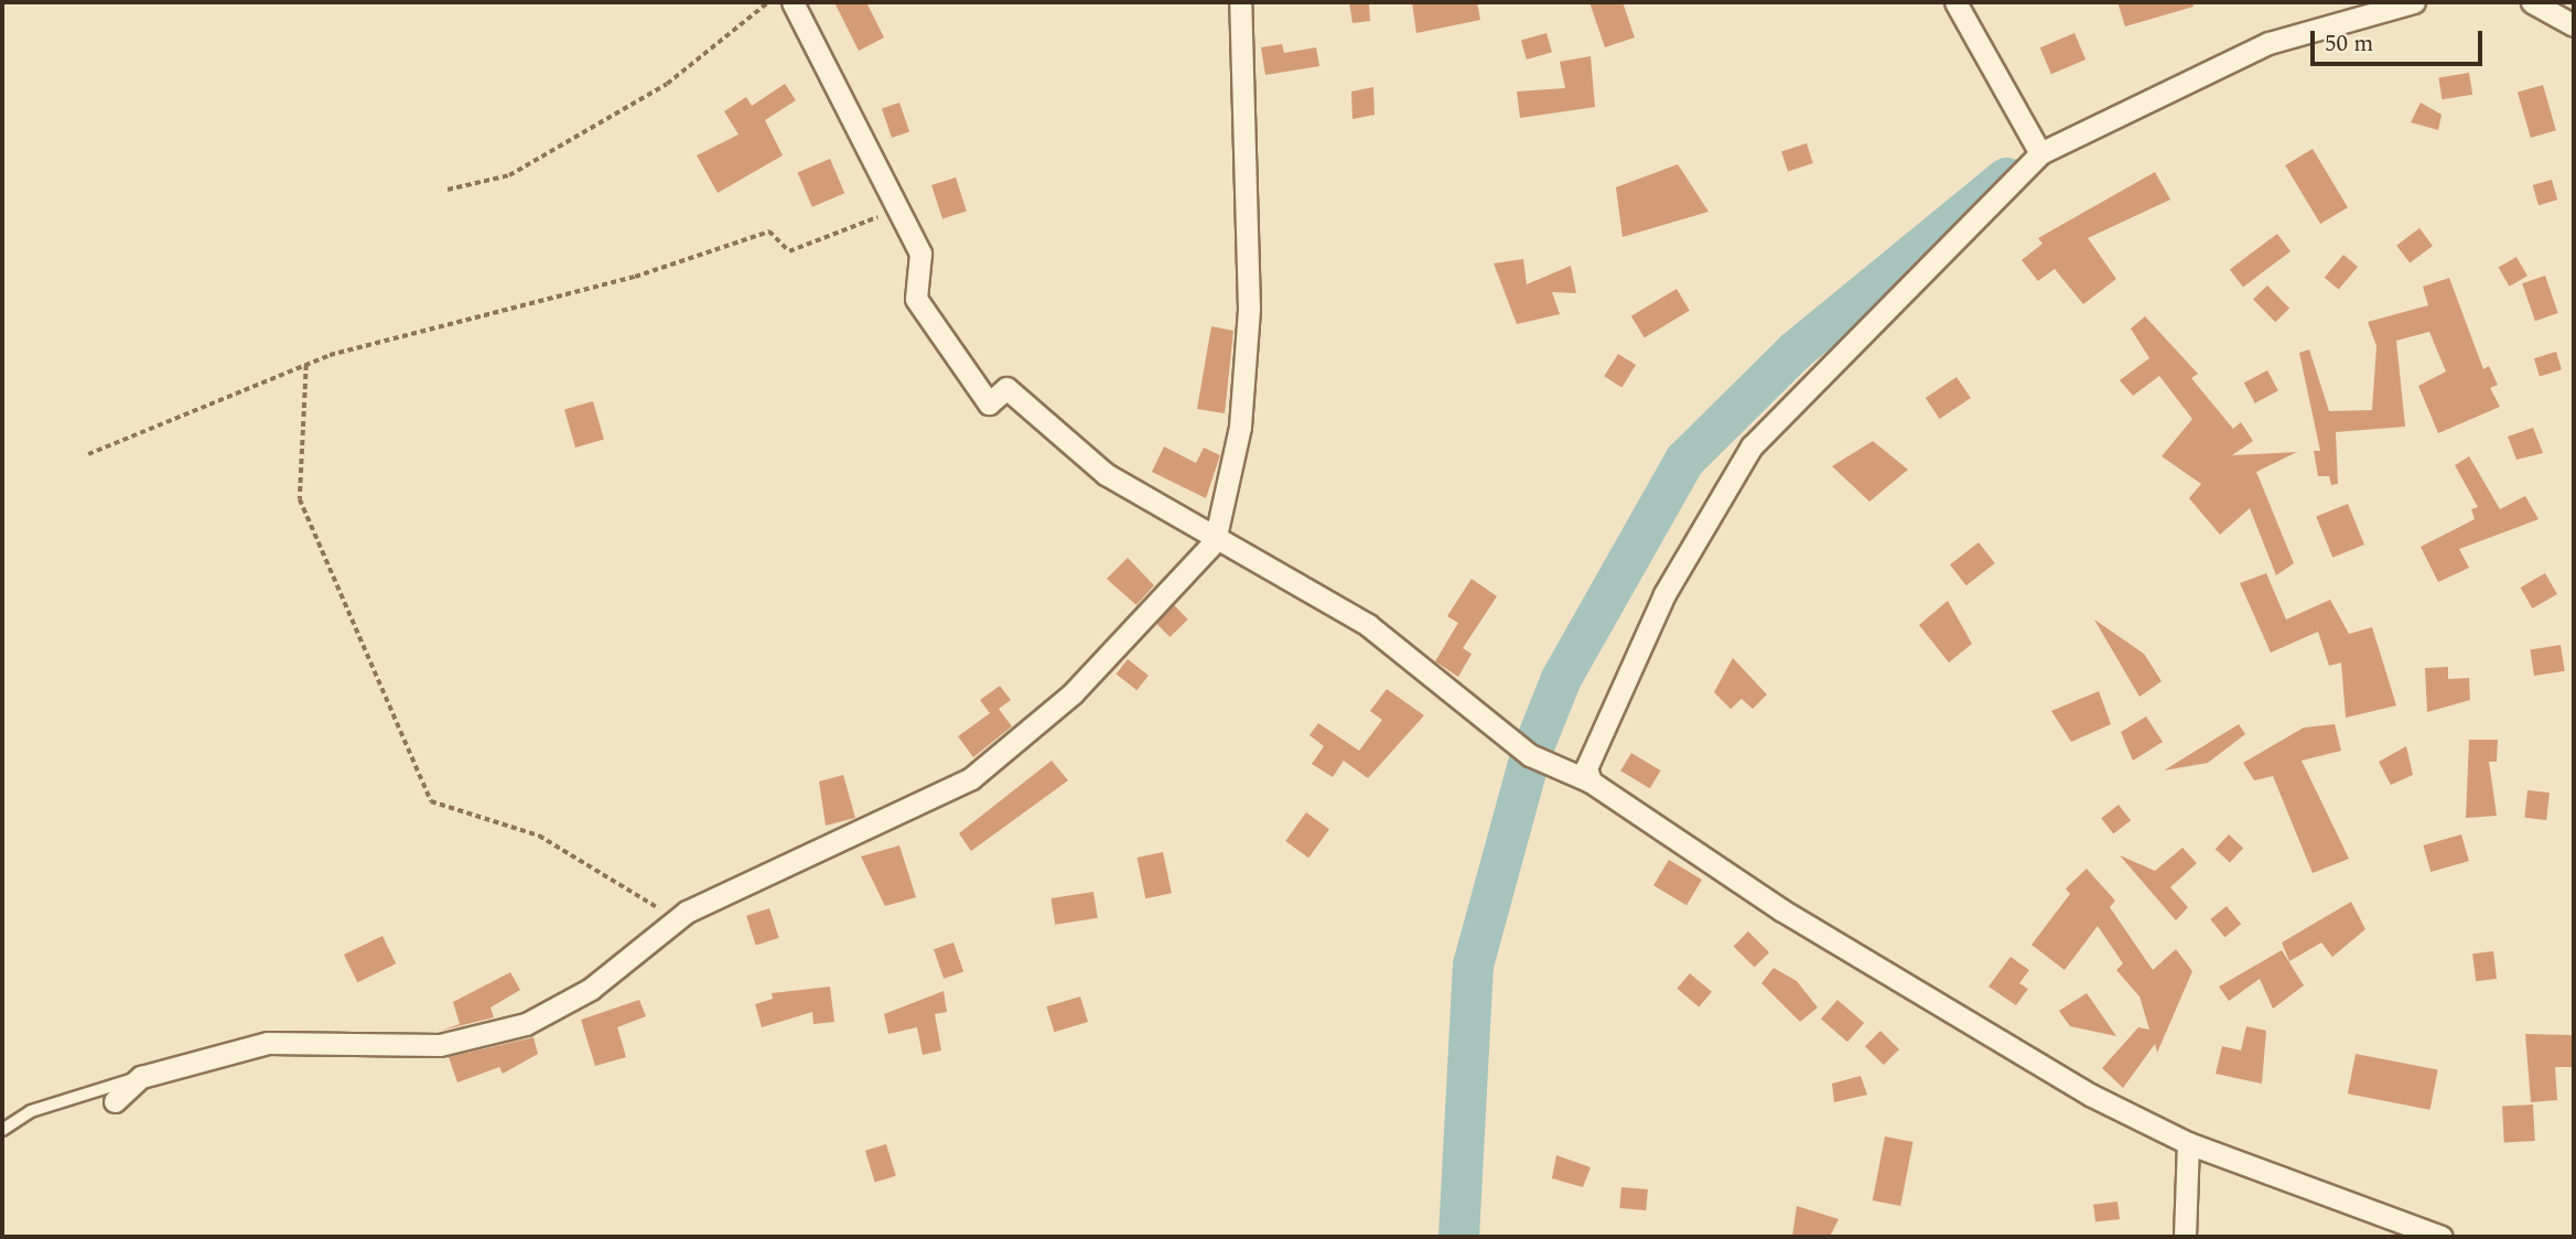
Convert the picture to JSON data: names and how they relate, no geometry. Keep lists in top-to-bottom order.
{
  "scale_bar": "50 m"
}
